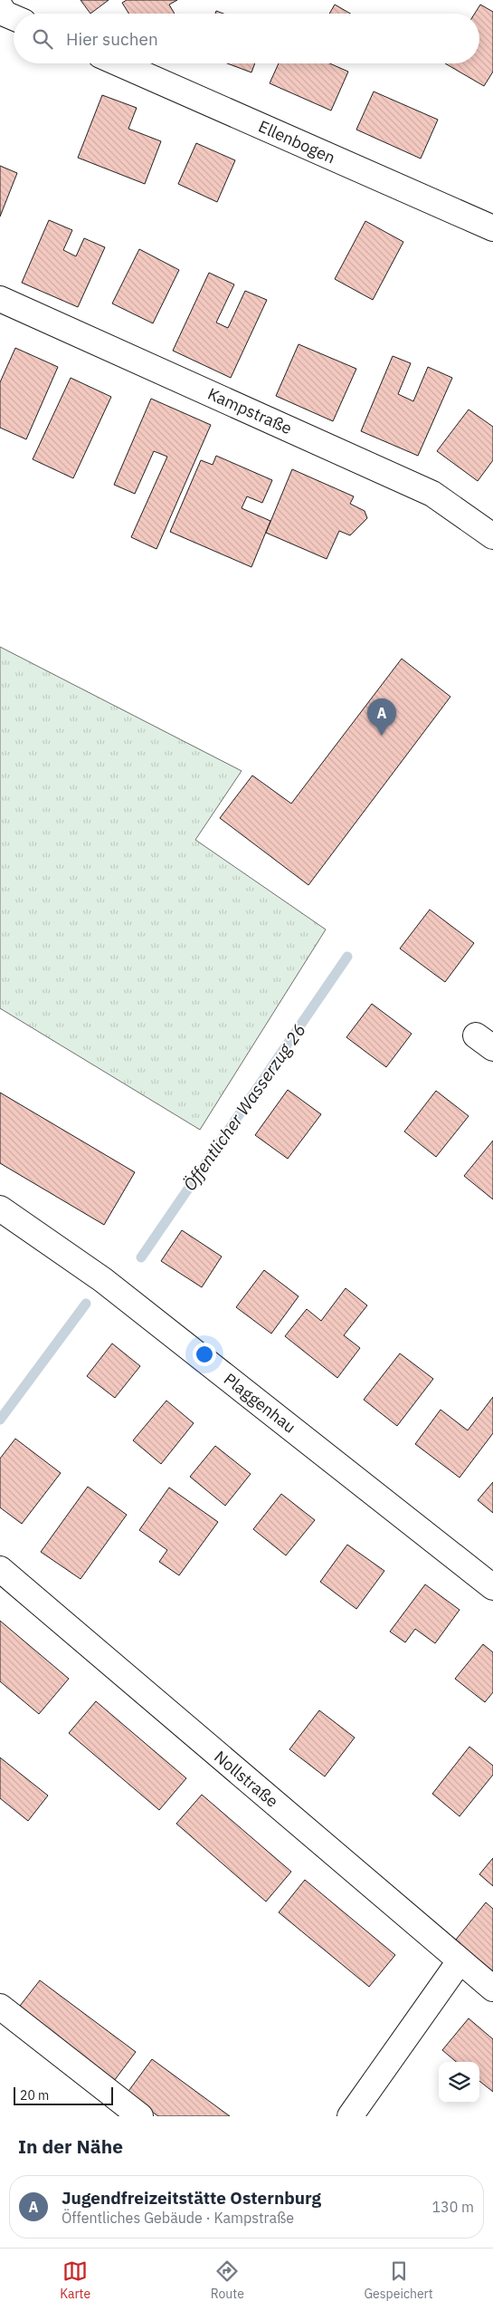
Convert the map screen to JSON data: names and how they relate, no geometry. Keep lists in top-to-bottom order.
{
  "streets": {
    "street": [
      "Ellenbogen",
      "Kampstraße",
      "Plaggenhau",
      "Nollstraße"
    ]
  },
  "water": ["Öffentlicher Wasserzug 26"],
  "scale_bar": "20 m",
  "page": {
    "search": "Hier suchen",
    "pins": "A",
    "scale": "20 m",
    "heading": "In der Nähe",
    "list": [
      {
        "mark": "A",
        "name": "Jugendfreizeitstätte Osternburg",
        "note": "Öffentliches Gebäude · Kampstraße",
        "value": "130 m"
      }
    ],
    "nav": ["Karte", "Route", "Gespeichert"]
  }
}
